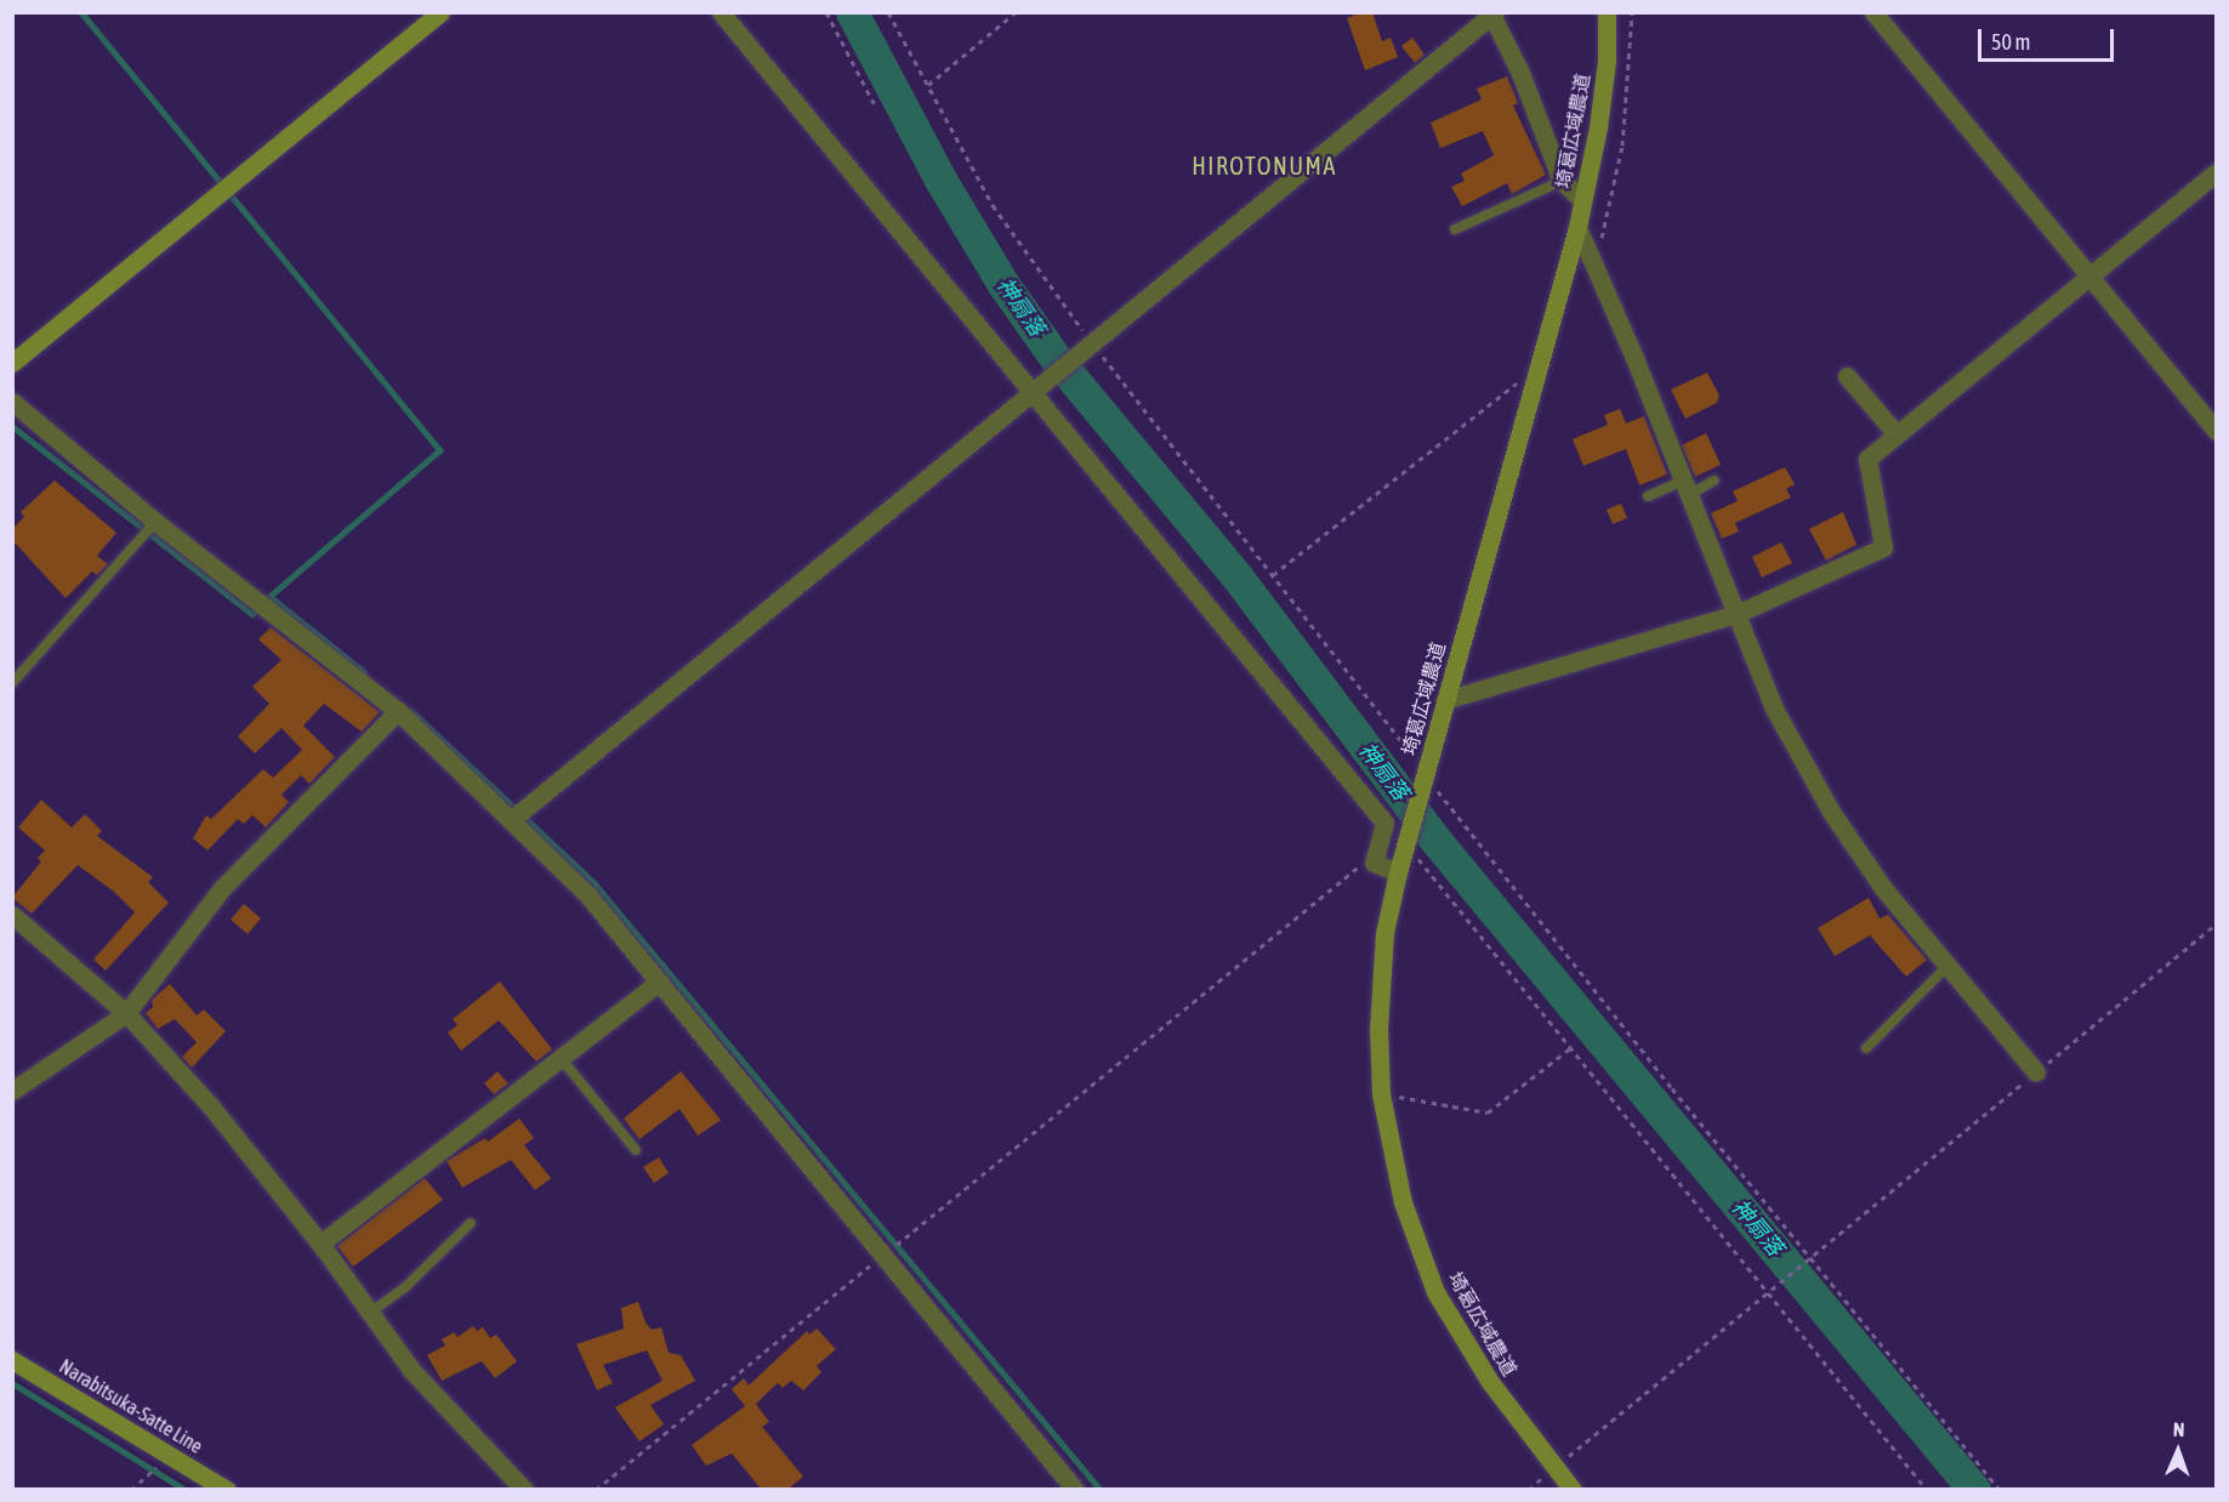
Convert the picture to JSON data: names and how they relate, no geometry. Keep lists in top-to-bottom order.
{
  "streets": {
    "street": ["埼葛広域農道", "Narabitsuka-Satte Line"]
  },
  "districts": ["HIROTONUMA"],
  "water": ["神扇落"],
  "scale_bar": "50 m",
  "north": "top"
}
